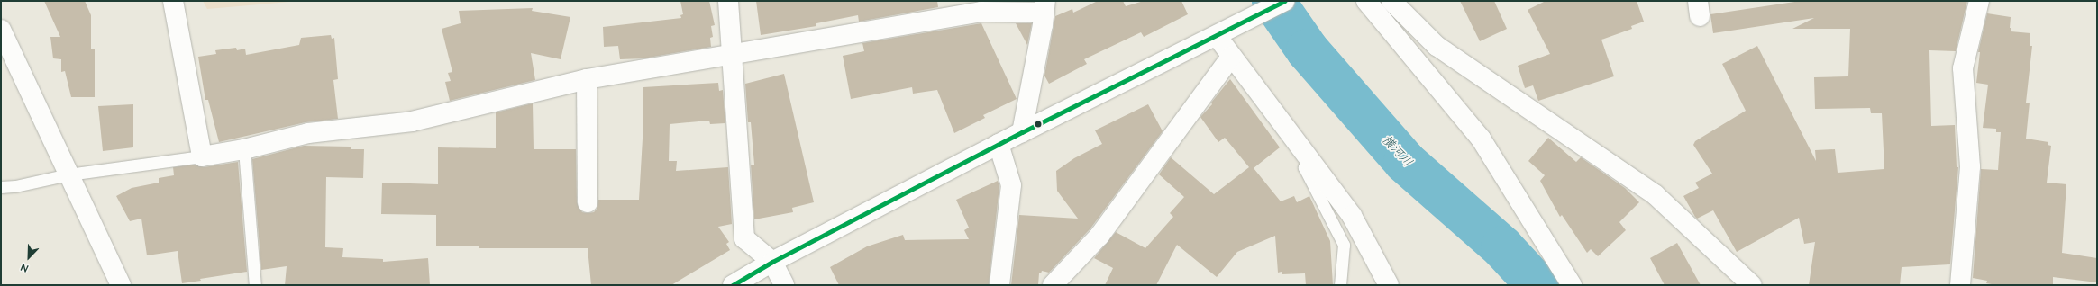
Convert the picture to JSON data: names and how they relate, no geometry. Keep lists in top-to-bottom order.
{
  "water": ["横河川"],
  "north": "bottom left"
}
